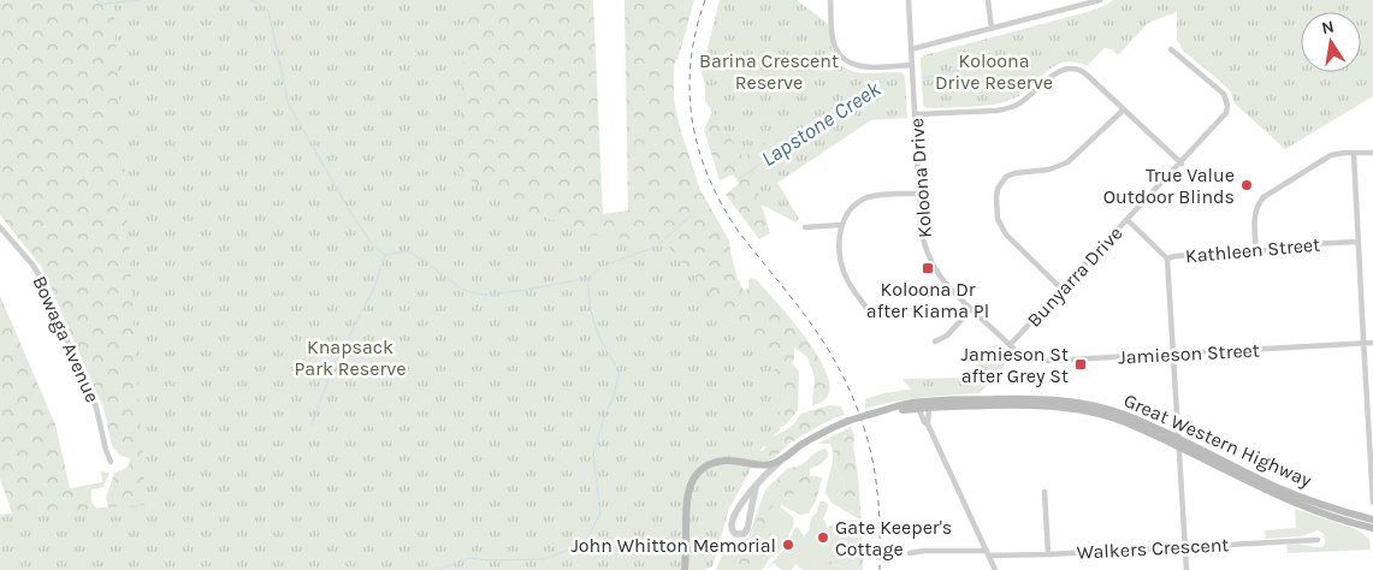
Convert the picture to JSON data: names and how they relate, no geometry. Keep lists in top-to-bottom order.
{
  "streets": {
    "main road": ["Great Western Highway"],
    "street": [
      "Koloona Drive",
      "Kathleen Street",
      "Bunyarra Drive",
      "Bowaga Avenue",
      "Jamieson Street",
      "Walkers Crescent"
    ]
  },
  "crossings": [
    ["Koloona Drive", "Bunyarra Drive"],
    ["Koloona Drive", "Jamieson Street"],
    ["Kathleen Street", "Bunyarra Drive"],
    ["Bunyarra Drive", "Jamieson Street"]
  ],
  "water": ["Lapstone Creek"],
  "parks": ["Barina Crescent Reserve", "Koloona Drive Reserve", "Knapsack Park Reserve"],
  "places": {
    "other": ["True Value Outdoor Blinds", "Gate Keeper's Cottage", "John Whitton Memorial"],
    "transit": ["Koloona Dr after Kiama Pl", "Jamieson St after Grey St"]
  },
  "north": "top"
}
